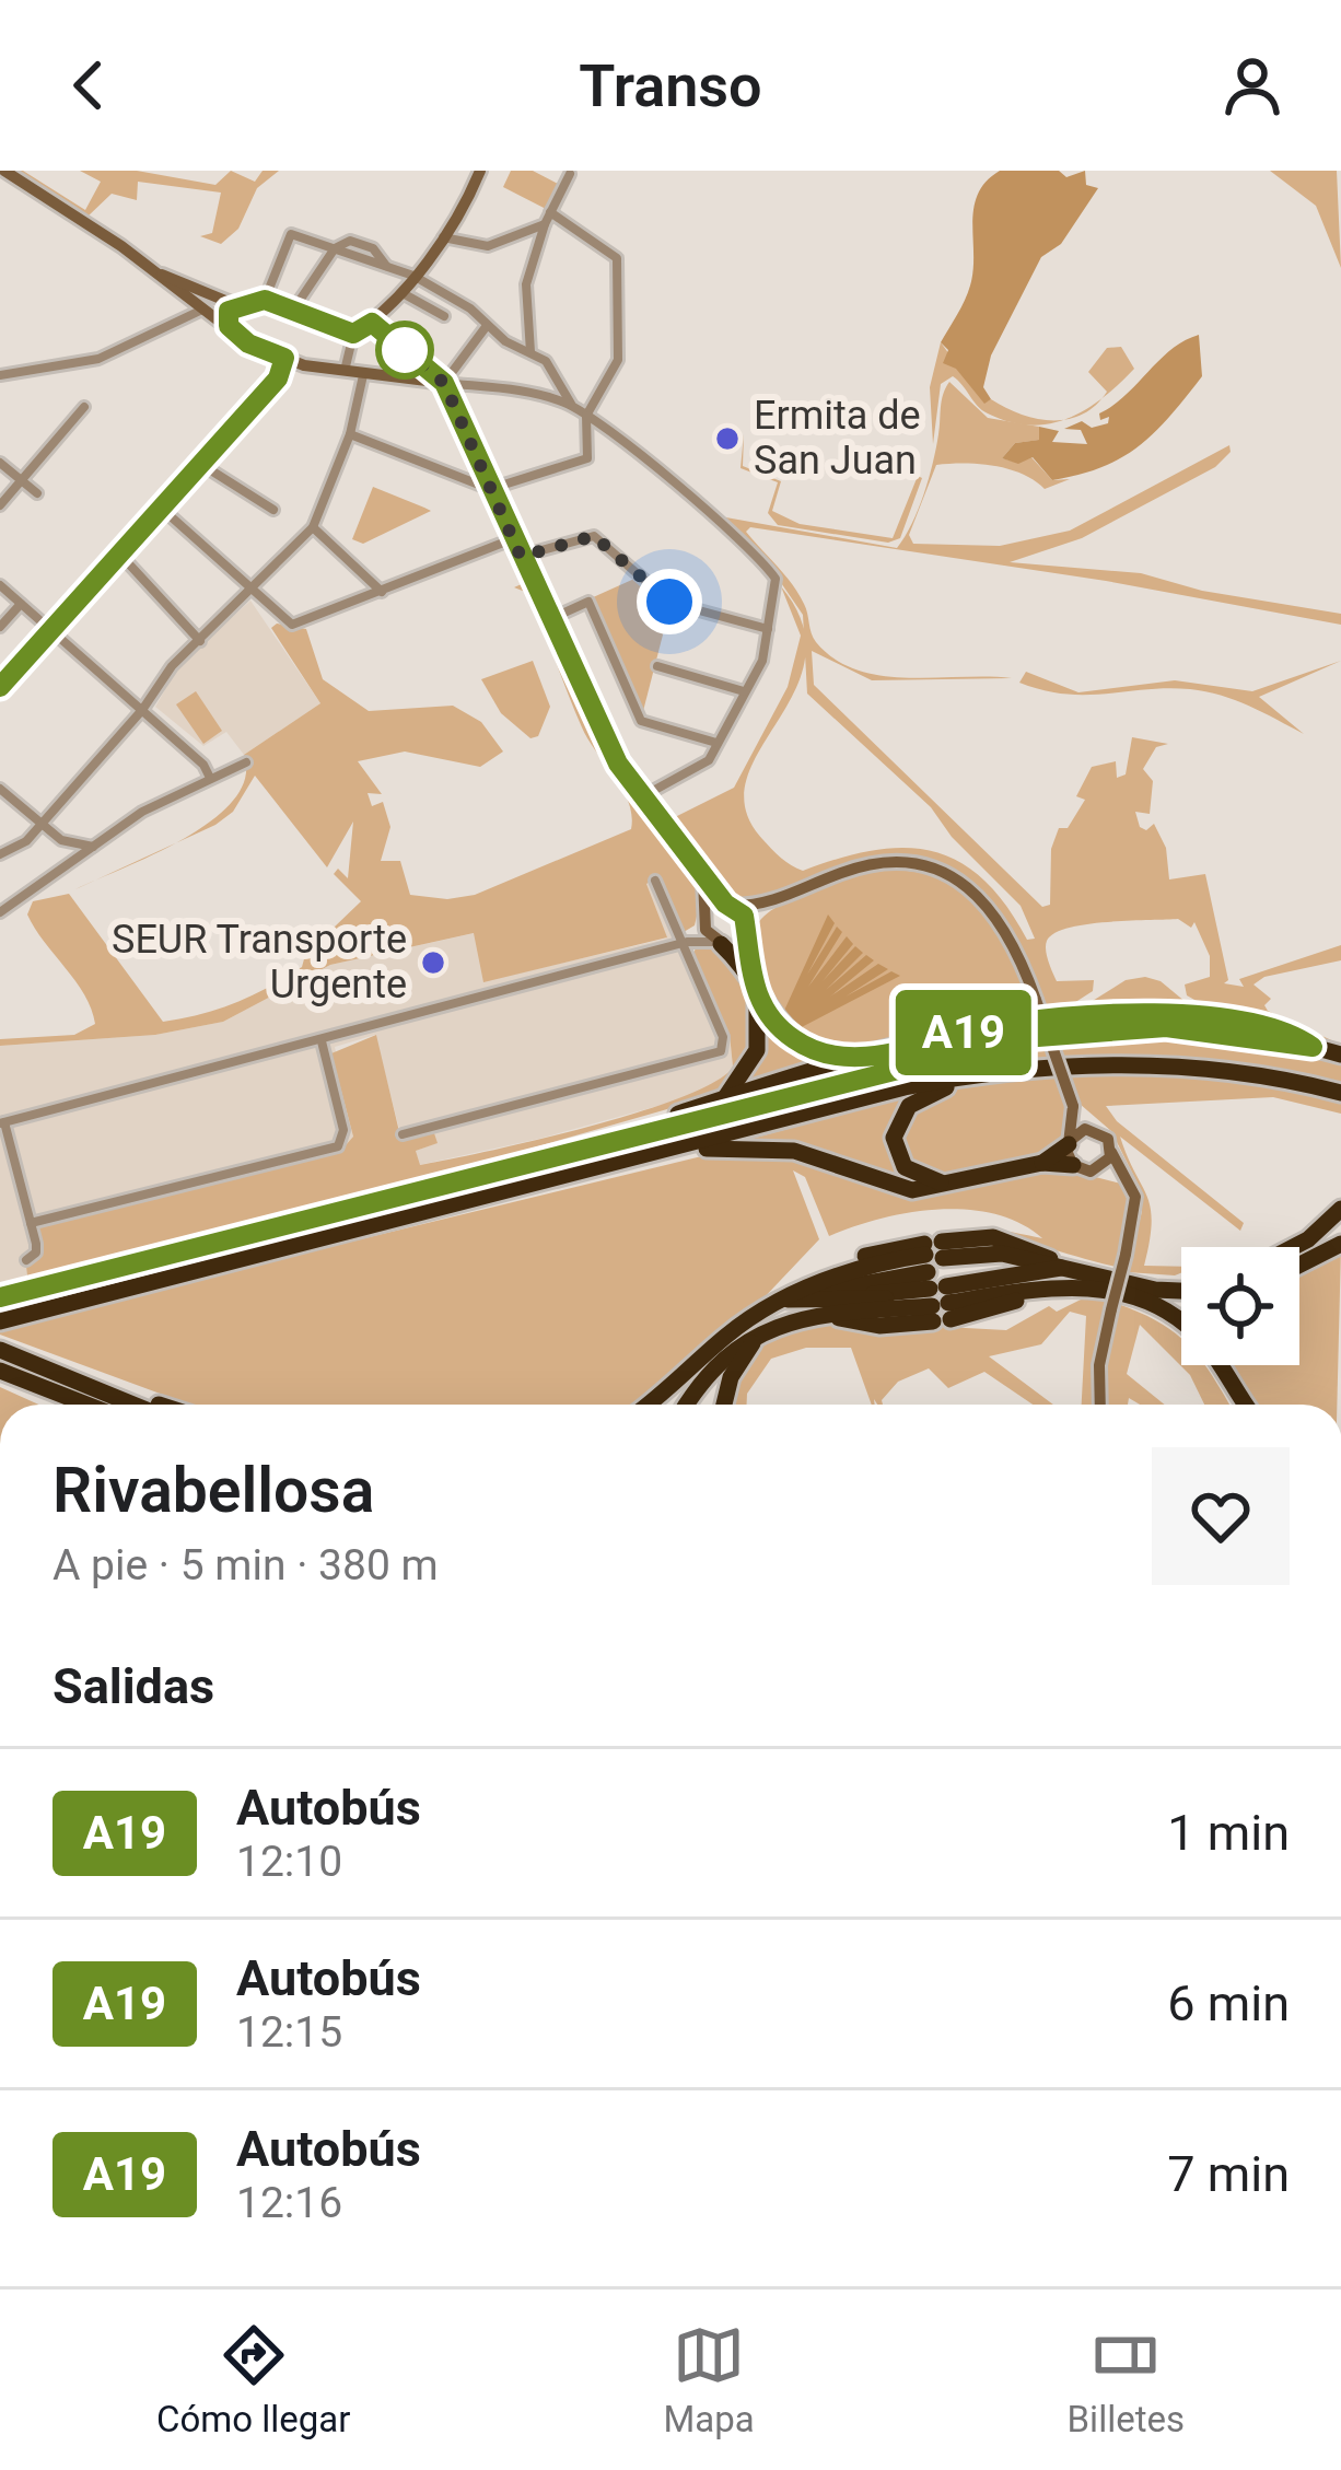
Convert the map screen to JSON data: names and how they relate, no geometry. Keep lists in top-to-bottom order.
{
  "places": ["Ermita de San Juan", "SEUR Transporte Urgente"],
  "lines": ["bus line A19"],
  "page": {
    "header": "Transo",
    "on_map": "A19",
    "heading": [
      ["Rivabellosa", "A pie · 5 min · 380 m"],
      "Salidas"
    ],
    "list": [
      {
        "mark": "A19",
        "name": "Autobús",
        "note": "12:10",
        "value": "1 min"
      },
      {
        "mark": "A19",
        "name": "Autobús",
        "note": "12:15",
        "value": "6 min"
      },
      {
        "mark": "A19",
        "name": "Autobús",
        "note": "12:16",
        "value": "7 min"
      }
    ],
    "tabs": ["Cómo llegar", "Mapa", "Billetes"]
  }
}
